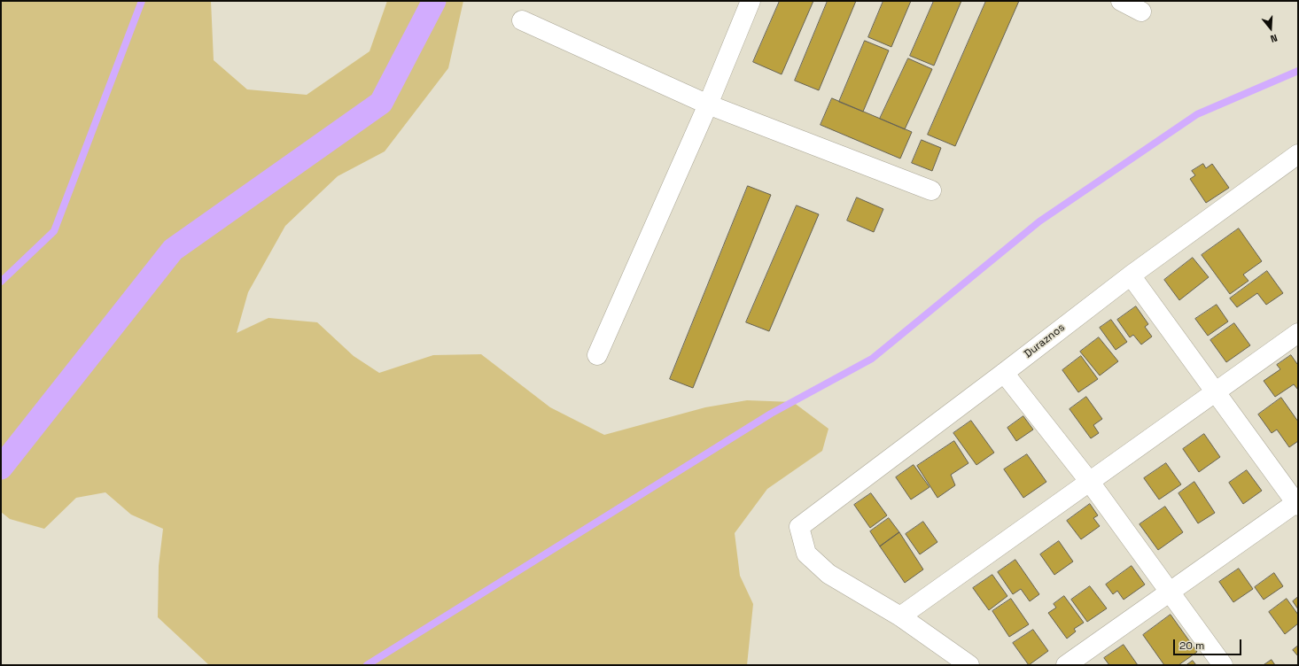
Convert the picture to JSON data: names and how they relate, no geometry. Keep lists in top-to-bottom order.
{
  "streets": {
    "street": ["Duraznos"]
  },
  "scale_bar": "20 m",
  "north": "bottom"
}
